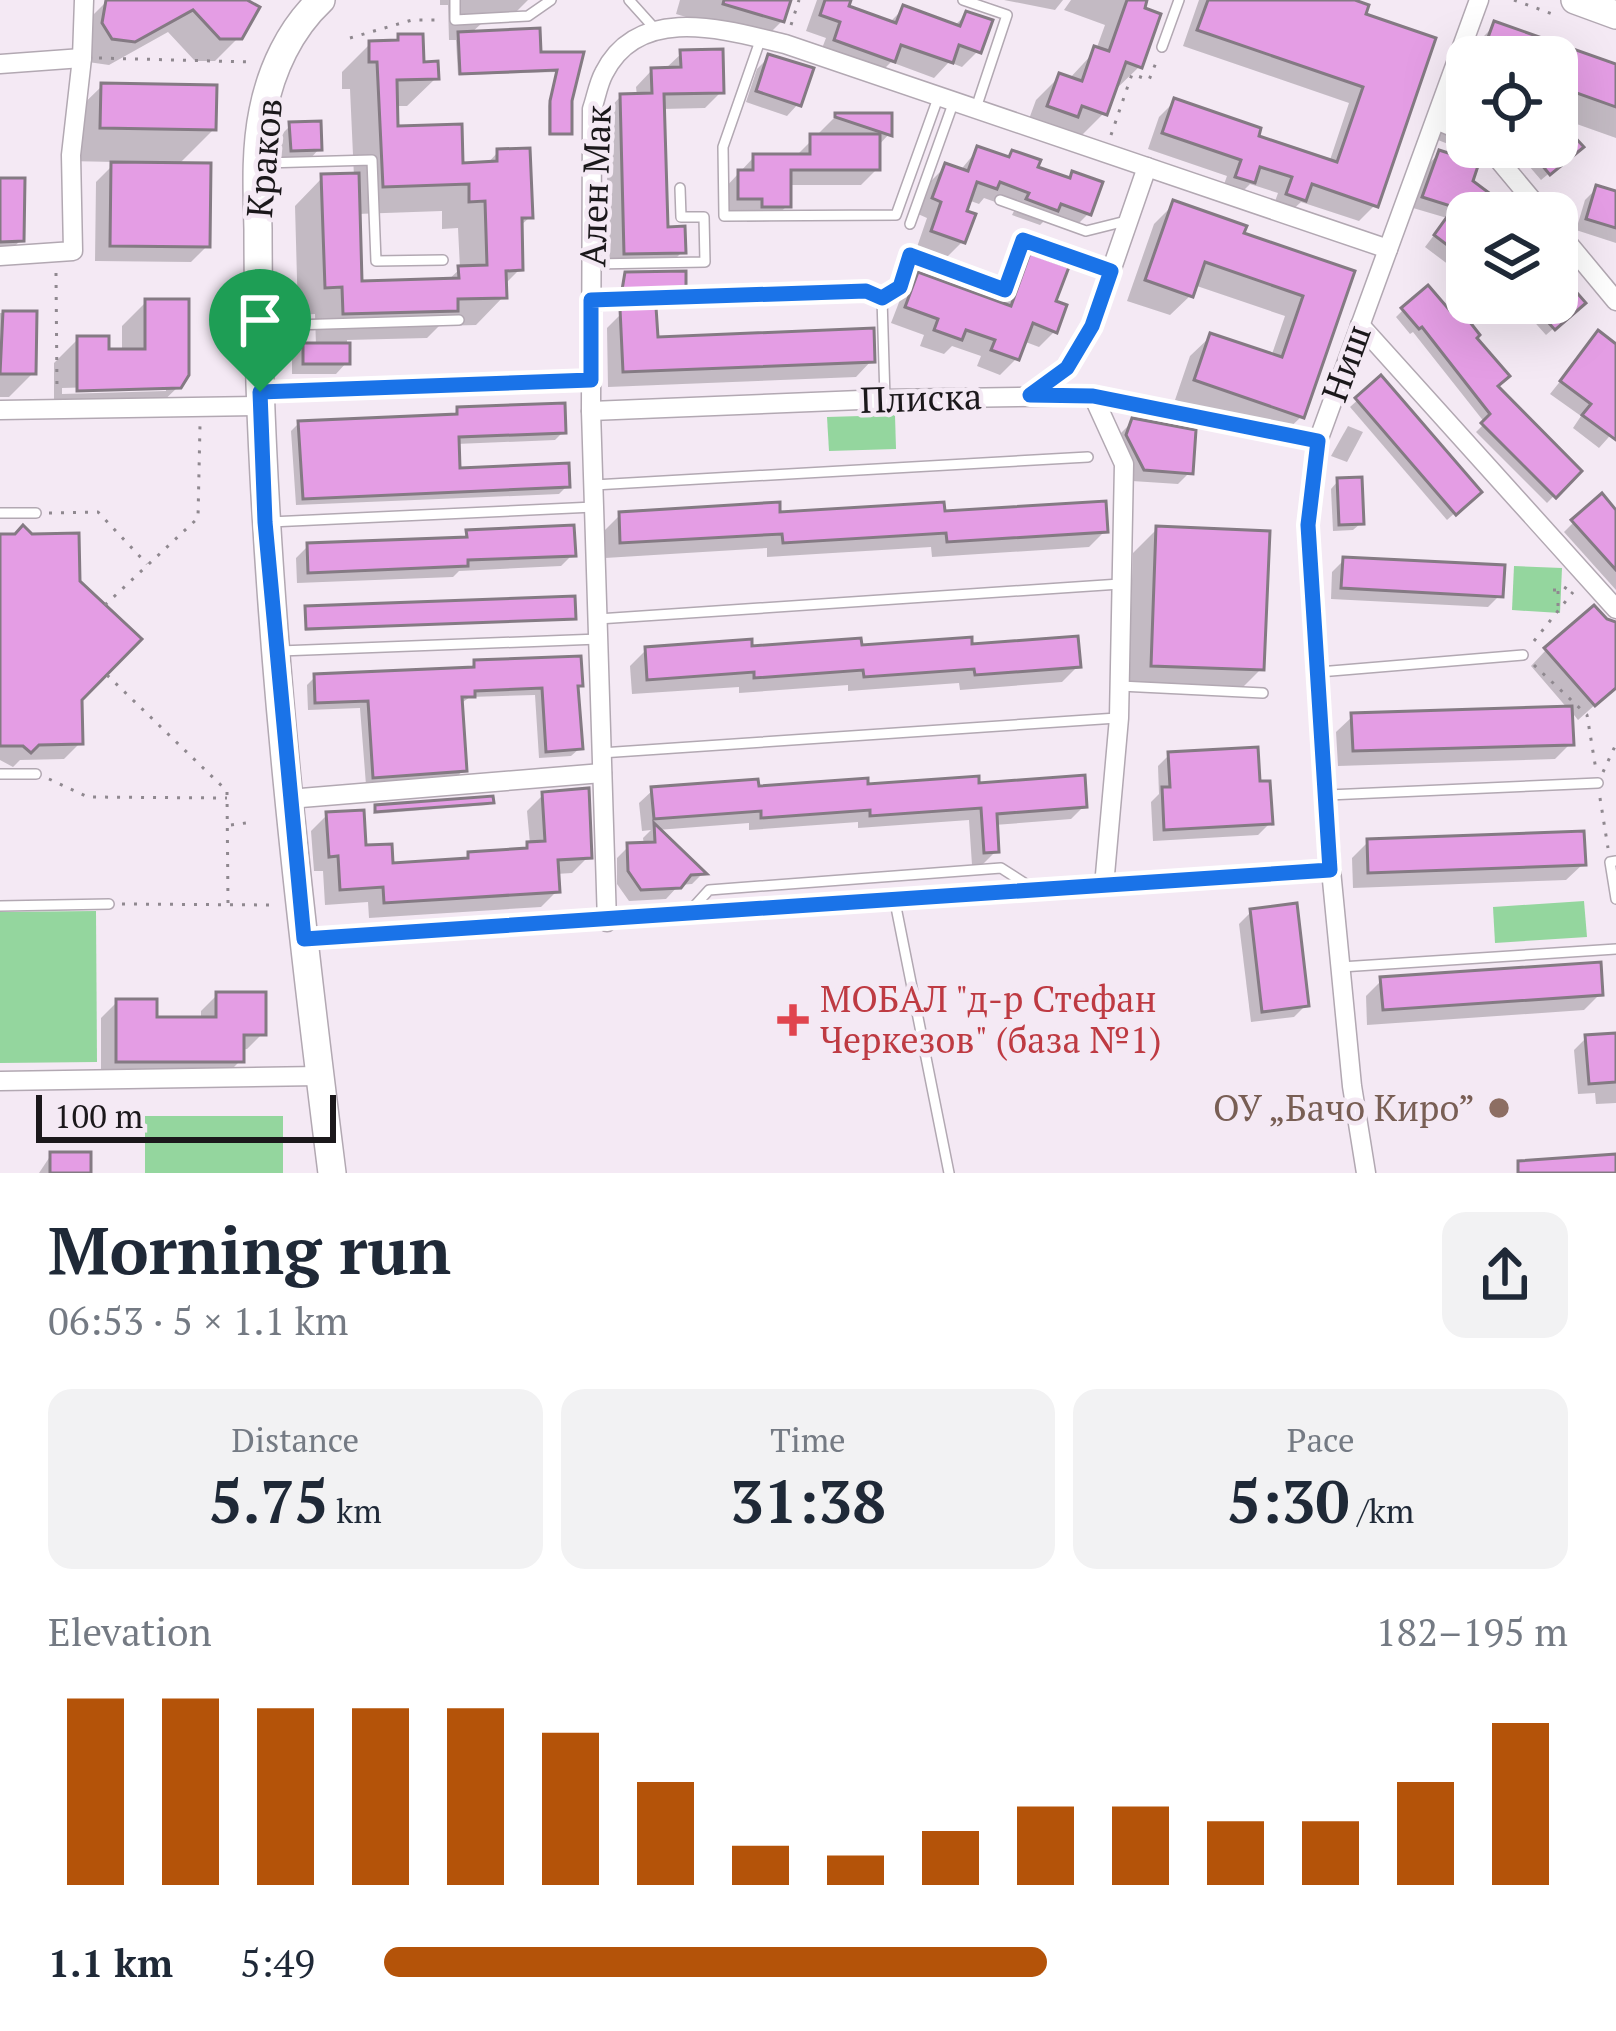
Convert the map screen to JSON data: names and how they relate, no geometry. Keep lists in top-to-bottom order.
{
  "streets": {
    "main road": ["Краков"],
    "street": ["Ален Мак", "Ниш", "Плиска"]
  },
  "crossings": [
    ["Ален Мак", "Плиска"],
    ["Ниш", "Плиска"]
  ],
  "places": {
    "health": ["МОБАЛ \"д-р Стефан Черкезов\" (база №1)"],
    "other": ["ОУ „Бачо Киро”"]
  },
  "scale_bar": "100 m",
  "page": {
    "scale": "100 m",
    "heading": ["Morning run", "06:53 · 5 × 1.1 km"],
    "stats": [
      ["Distance", "5.75 km"],
      ["Time", "31:38"],
      ["Pace", "5:30 /km"]
    ],
    "chart": ["Elevation", "182–195 m"],
    "list": [
      {
        "name": "1.1 km",
        "note": "5:49"
      }
    ]
  }
}
